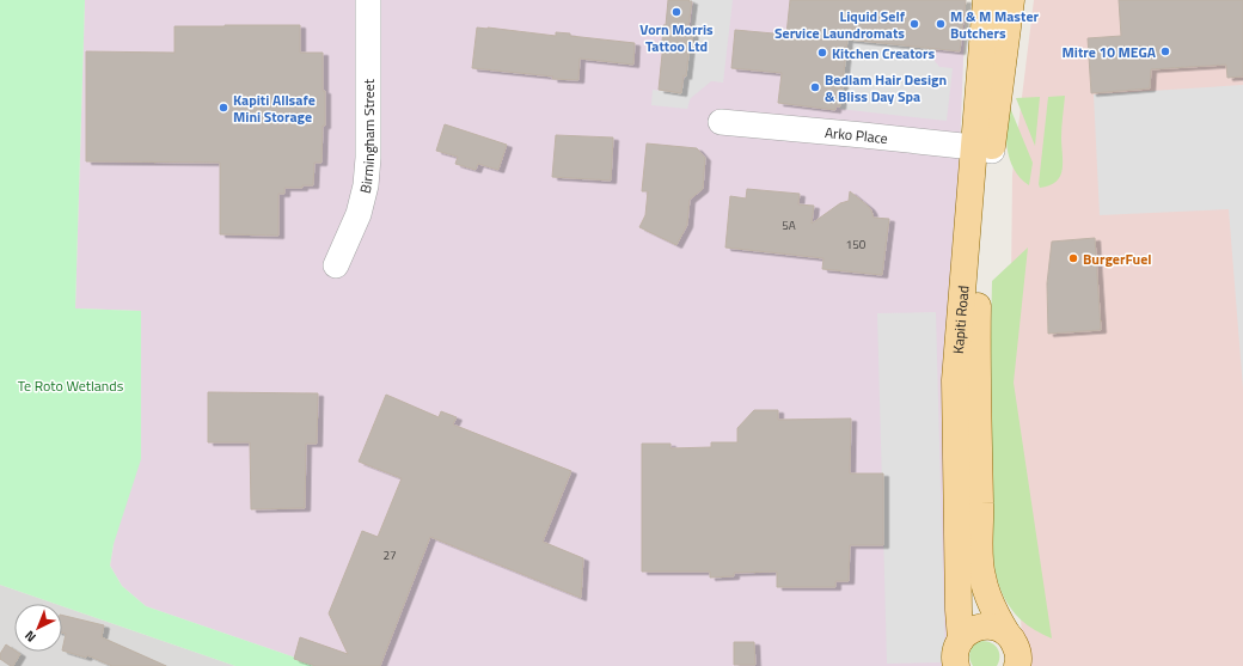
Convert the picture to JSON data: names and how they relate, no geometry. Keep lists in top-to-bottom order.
{
  "streets": {
    "main road": ["Kapiti Road"],
    "street": ["Birmingham Street", "Arko Place"]
  },
  "crossings": [
    ["Arko Place", "Kapiti Road"]
  ],
  "parks": ["Te Roto Wetlands"],
  "places": [
    "Vorn Morris Tattoo Ltd",
    "Liquid Self Service Laundromats",
    "M & M Master Butchers",
    "Mitre 10 MEGA",
    "Kitchen Creators",
    "Bedlam Hair Design & Bliss Day Spa",
    "Kapiti Allsafe Mini Storage",
    "BurgerFuel"
  ],
  "house_numbers": ["5A", "150", "27"],
  "north": "bottom left"
}
